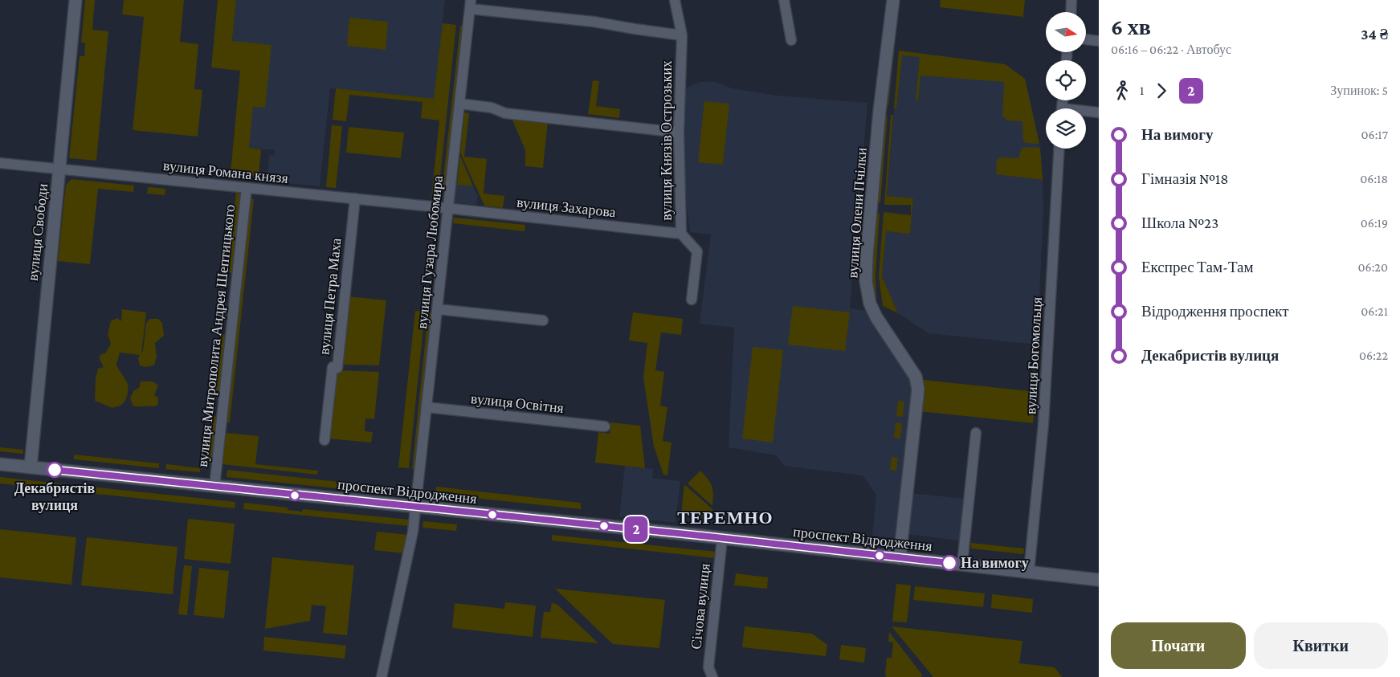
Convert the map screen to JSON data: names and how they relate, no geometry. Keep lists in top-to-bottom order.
{
  "streets": {
    "main road": ["вулиця Олени Пчілки", "вулиця Свободи", "проспект Відродження"],
    "street": [
      "вулиця Князів Острозьких",
      "вулиця Романа князя",
      "вулиця Захарова",
      "вулиця Гузара Любомира",
      "вулиця Петра Маха",
      "вулиця Митрополита Андрея Шептицького",
      "вулиця Богомольця",
      "вулиця Освітня",
      "Січова вулиця"
    ]
  },
  "crossings": [
    ["вулиця Князів Острозьких", "вулиця Захарова"],
    ["вулиця Романа князя", "вулиця Захарова"],
    ["вулиця Романа князя", "вулиця Свободи"],
    ["вулиця Романа князя", "вулиця Гузара Любомира"],
    ["вулиця Романа князя", "вулиця Петра Маха"],
    ["вулиця Романа князя", "вулиця Митрополита Андрея Шептицького"],
    ["вулиця Захарова", "вулиця Гузара Любомира"],
    ["вулиця Олени Пчілки", "проспект Відродження"],
    ["вулиця Свободи", "проспект Відродження"],
    ["вулиця Гузара Любомира", "вулиця Освітня"],
    ["вулиця Гузара Любомира", "проспект Відродження"],
    ["вулиця Митрополита Андрея Шептицького", "проспект Відродження"],
    ["вулиця Богомольця", "проспект Відродження"],
    ["проспект Відродження", "Січова вулиця"]
  ],
  "districts": ["ТЕРЕМНО"],
  "places": ["Декабристів вулиця", "На вимогу"],
  "lines": ["bus line 2"],
  "north": "right",
  "page": {
    "on_map": "2",
    "heading": ["6 хв", "06:16 – 06:22 · Автобус", "34 ₴"],
    "legs": ["1", "2", "Зупинок: 5"],
    "list": [
      {
        "name": "На вимогу",
        "value": "06:17"
      },
      {
        "name": "Гімназія №18",
        "value": "06:18"
      },
      {
        "name": "Школа №23",
        "value": "06:19"
      },
      {
        "name": "Експрес Там-Там",
        "value": "06:20"
      },
      {
        "name": "Відродження проспект",
        "value": "06:21"
      },
      {
        "name": "Декабристів вулиця",
        "value": "06:22"
      }
    ],
    "buttons": ["Почати", "Квитки"]
  }
}
